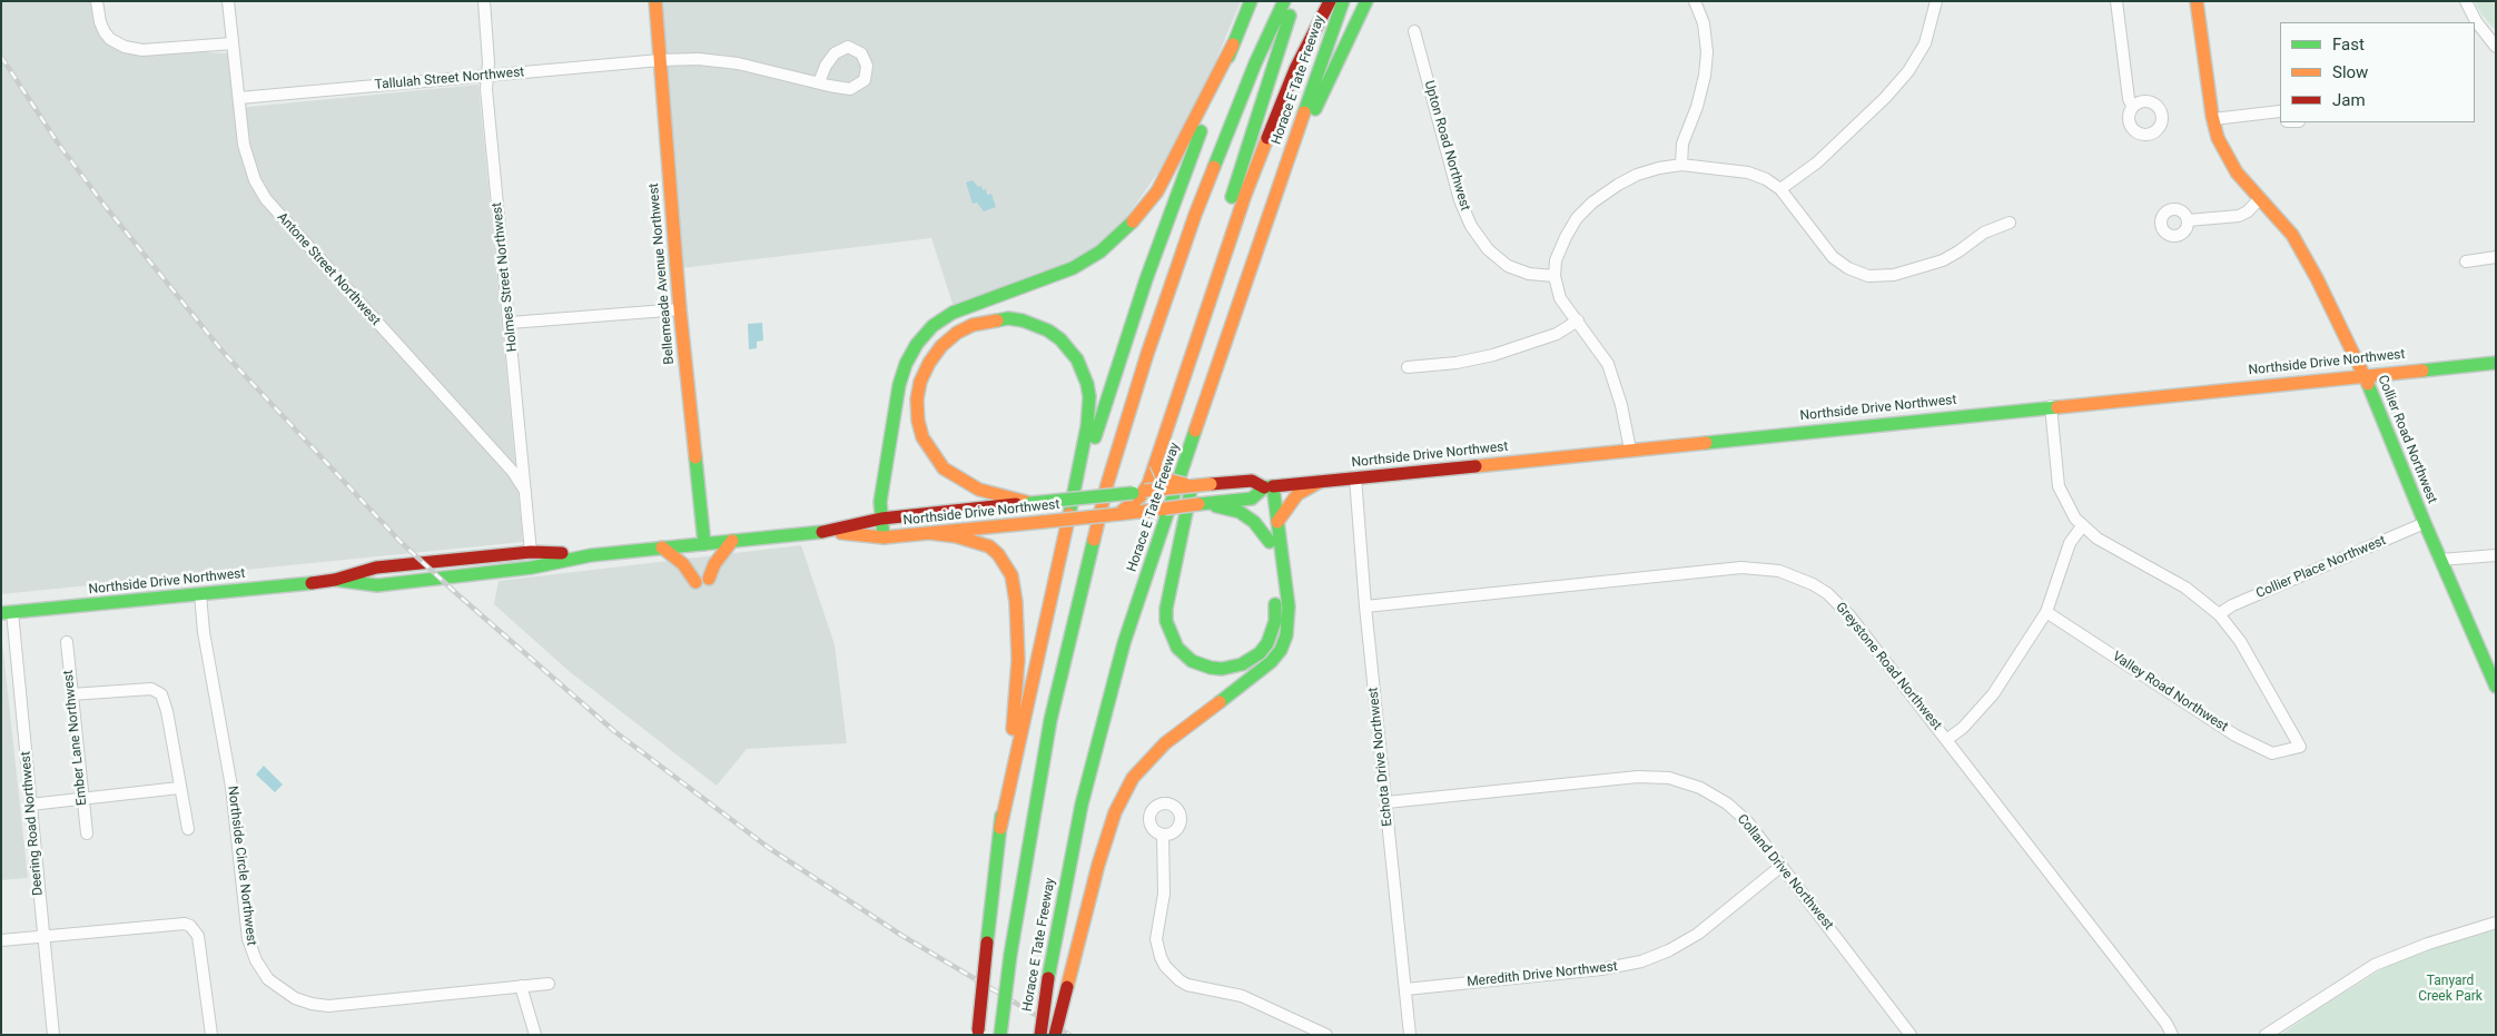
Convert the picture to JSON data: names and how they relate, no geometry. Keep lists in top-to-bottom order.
{
  "streets": {
    "main road": [
      "Horace E Tate Freeway",
      "Bellemeade Avenue Northwest",
      "Northside Drive Northwest",
      "Collier Road Northwest"
    ],
    "street": [
      "Tallulah Street Northwest",
      "Upton Road Northwest",
      "Antone Street Northwest",
      "Holmes Street Northwest",
      "Collier Place Northwest",
      "Greystone Road Northwest",
      "Valley Road Northwest",
      "Ember Lane Northwest",
      "Echota Drive Northwest",
      "Deering Road Northwest",
      "Northside Circle Northwest",
      "Colland Drive Northwest",
      "Meredith Drive Northwest"
    ]
  },
  "crossings": [
    ["Tallulah Street Northwest", "Antone Street Northwest"],
    ["Tallulah Street Northwest", "Bellemeade Avenue Northwest"],
    ["Tallulah Street Northwest", "Holmes Street Northwest"],
    ["Antone Street Northwest", "Holmes Street Northwest"],
    ["Bellemeade Avenue Northwest", "Northside Drive Northwest"],
    ["Holmes Street Northwest", "Northside Drive Northwest"],
    ["Northside Drive Northwest", "Collier Road Northwest"],
    ["Northside Drive Northwest", "Echota Drive Northwest"],
    ["Northside Drive Northwest", "Deering Road Northwest"],
    ["Northside Drive Northwest", "Northside Circle Northwest"],
    ["Collier Road Northwest", "Collier Place Northwest"],
    ["Collier Place Northwest", "Valley Road Northwest"],
    ["Greystone Road Northwest", "Echota Drive Northwest"],
    ["Echota Drive Northwest", "Colland Drive Northwest"],
    ["Echota Drive Northwest", "Meredith Drive Northwest"],
    ["Colland Drive Northwest", "Meredith Drive Northwest"]
  ],
  "parks": ["Tanyard Creek Park"],
  "legend": ["Fast", "Slow", "Jam"]
}
